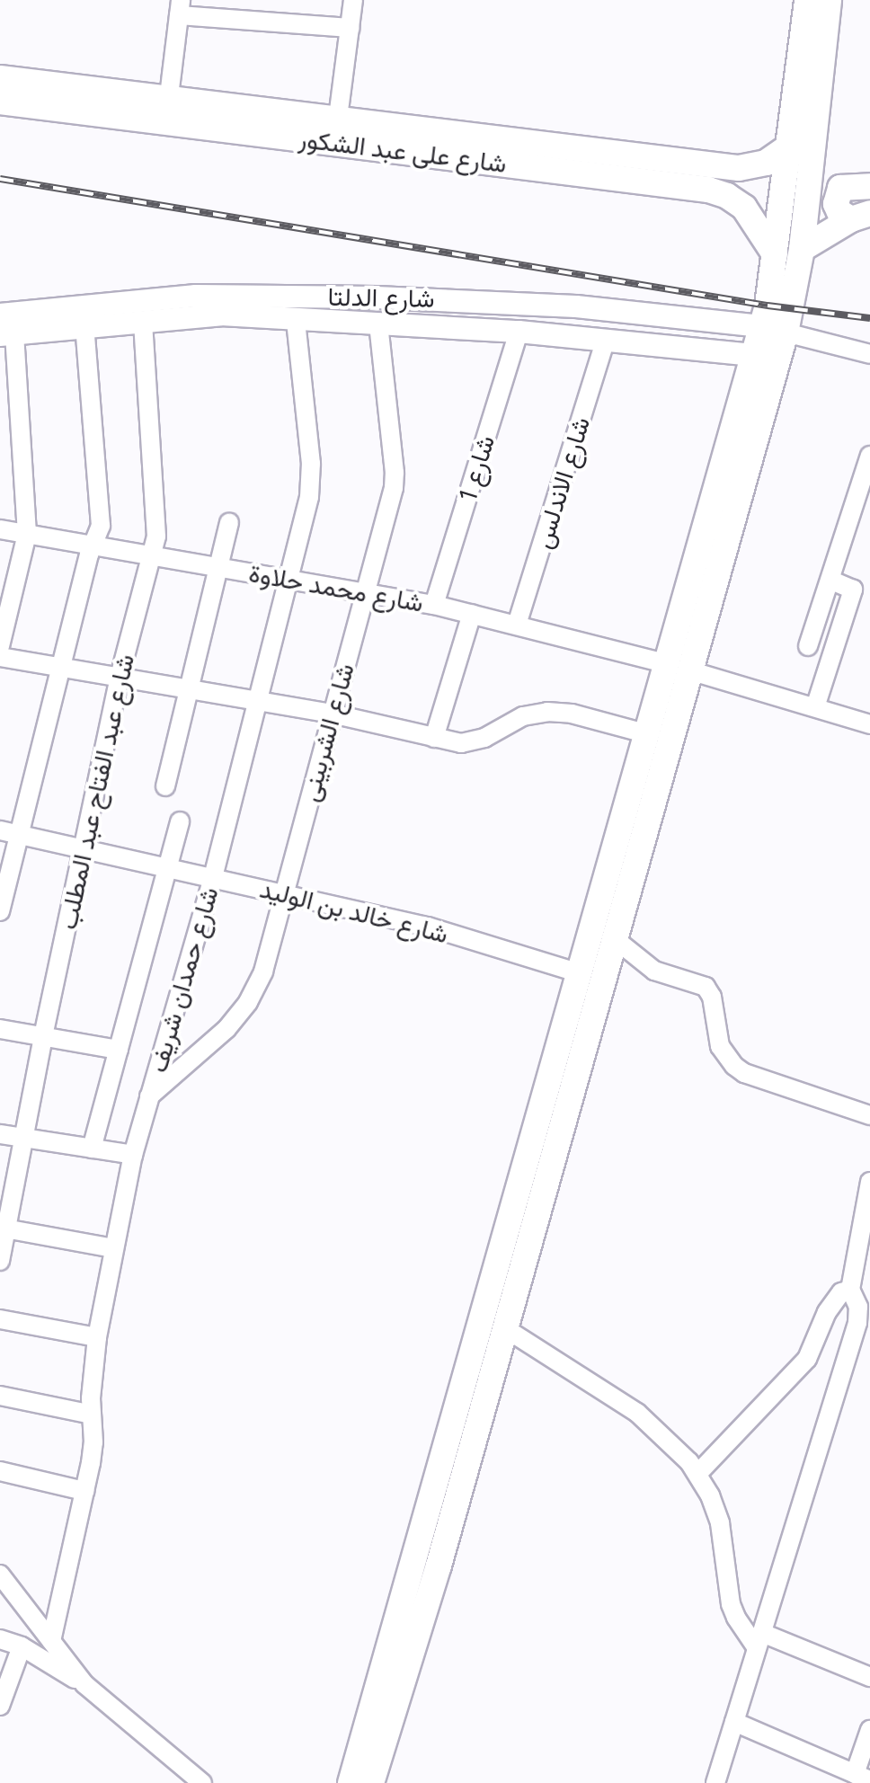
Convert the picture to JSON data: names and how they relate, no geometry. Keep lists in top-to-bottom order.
{
  "streets": {
    "main road": ["شارع على عبد الشكور"],
    "street": [
      "شارع الدلتا",
      "شارع 1",
      "شارع الاندلس",
      "شارع محمد حلاوة",
      "شارع الشربينى",
      "شارع عبد الفتاح عبد المطلب",
      "شارع خالد بن الوليد",
      "شارع حمدان شريف"
    ]
  },
  "crossings": [
    ["شارع الدلتا", "شارع 1"],
    ["شارع الدلتا", "شارع الاندلس"],
    ["شارع الدلتا", "شارع الشربينى"],
    ["شارع الدلتا", "شارع عبد الفتاح عبد المطلب"],
    ["شارع الدلتا", "شارع حمدان شريف"],
    ["شارع 1", "شارع محمد حلاوة"],
    ["شارع الاندلس", "شارع محمد حلاوة"],
    ["شارع محمد حلاوة", "شارع الشربينى"],
    ["شارع محمد حلاوة", "شارع عبد الفتاح عبد المطلب"],
    ["شارع محمد حلاوة", "شارع حمدان شريف"],
    ["شارع الشربينى", "شارع خالد بن الوليد"],
    ["شارع الشربينى", "شارع حمدان شريف"],
    ["شارع عبد الفتاح عبد المطلب", "شارع خالد بن الوليد"],
    ["شارع خالد بن الوليد", "شارع حمدان شريف"]
  ]
}
